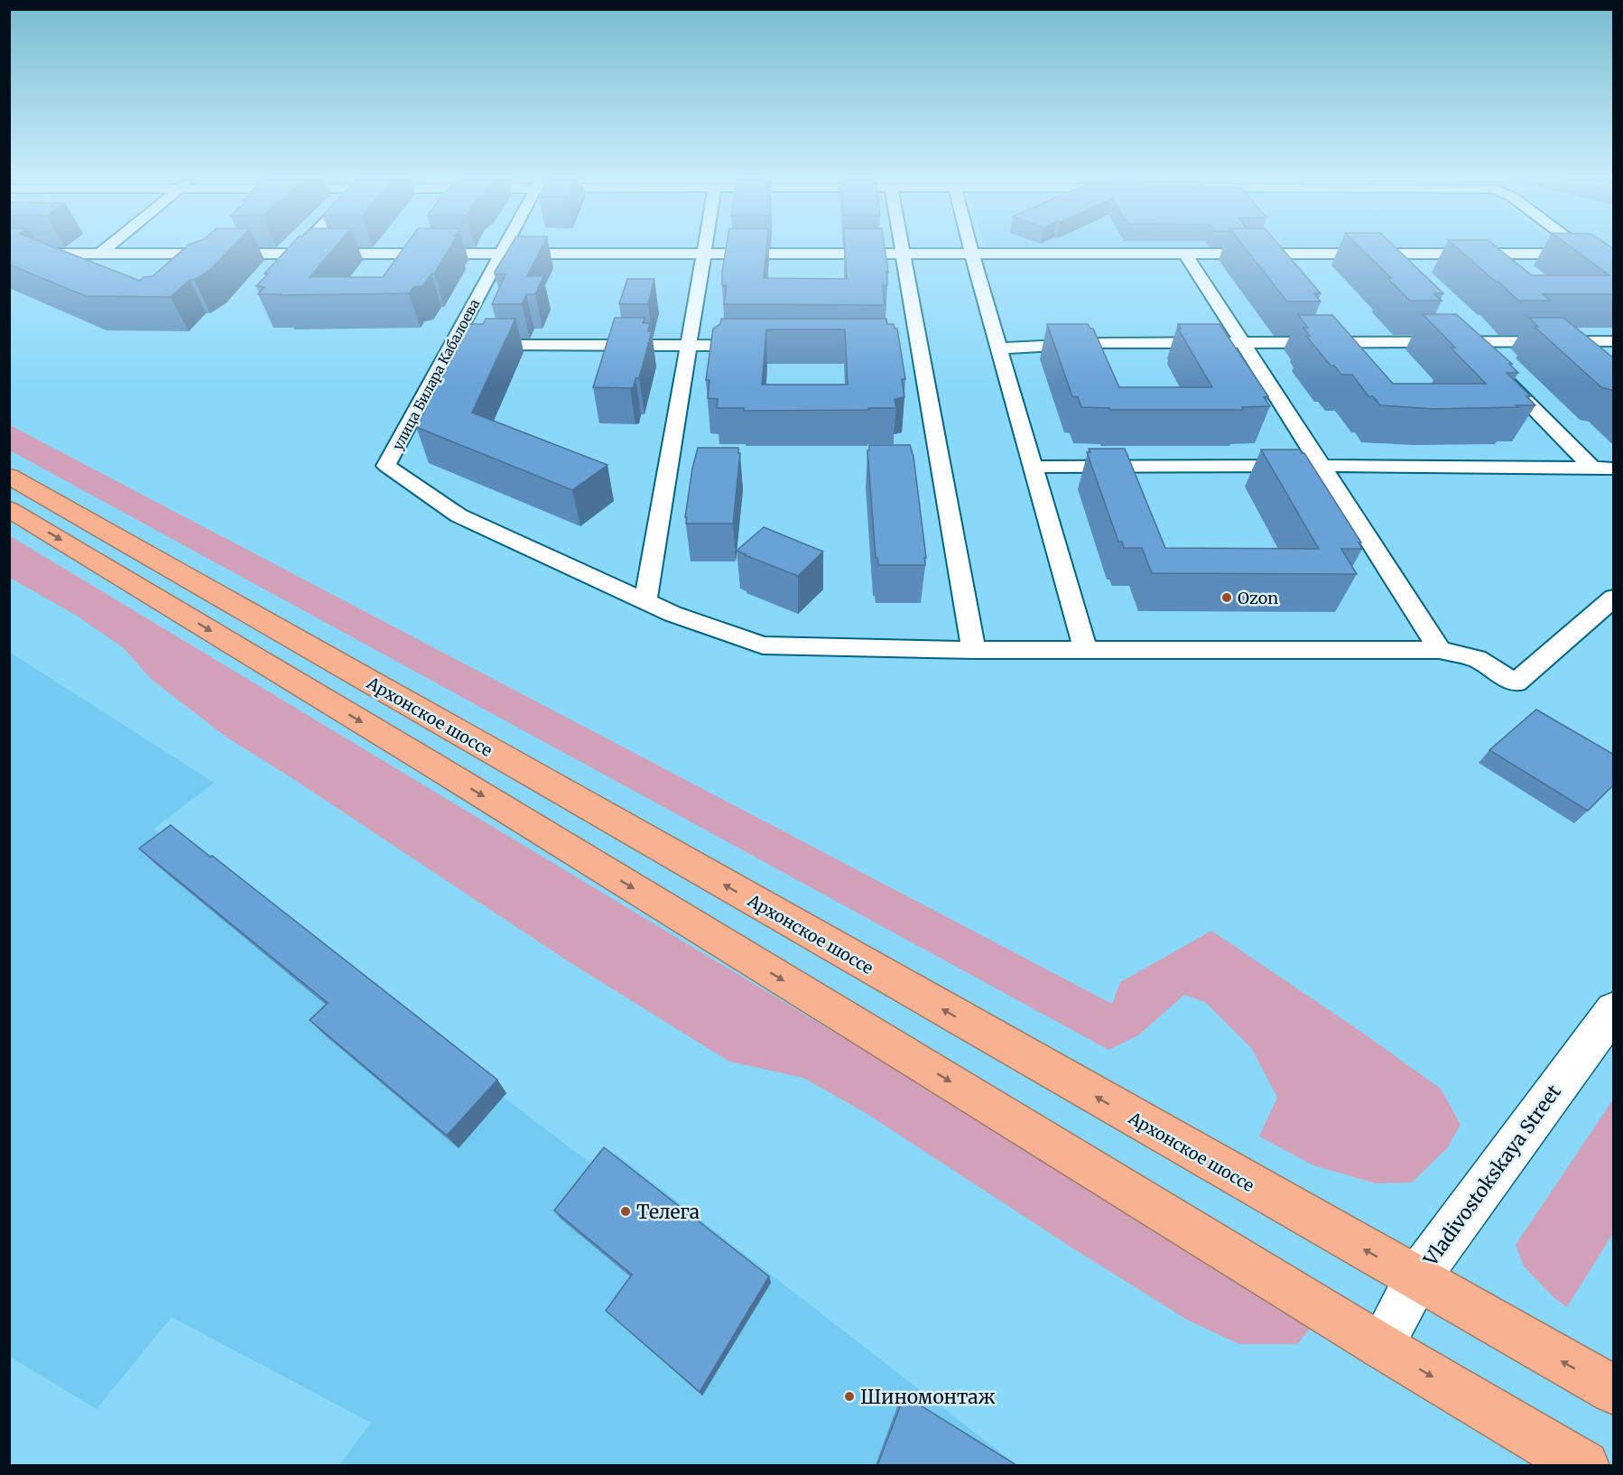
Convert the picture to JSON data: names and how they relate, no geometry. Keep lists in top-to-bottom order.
{
  "streets": {
    "highway": ["Архонское шоссе"],
    "main road": ["Vladivostokskaya Street"],
    "street": ["улица Билара Кабалоева"]
  },
  "crossings": [
    ["Архонское шоссе", "Vladivostokskaya Street"]
  ],
  "places": ["Ozon", "Телега", "Шиномонтаж"]
}
